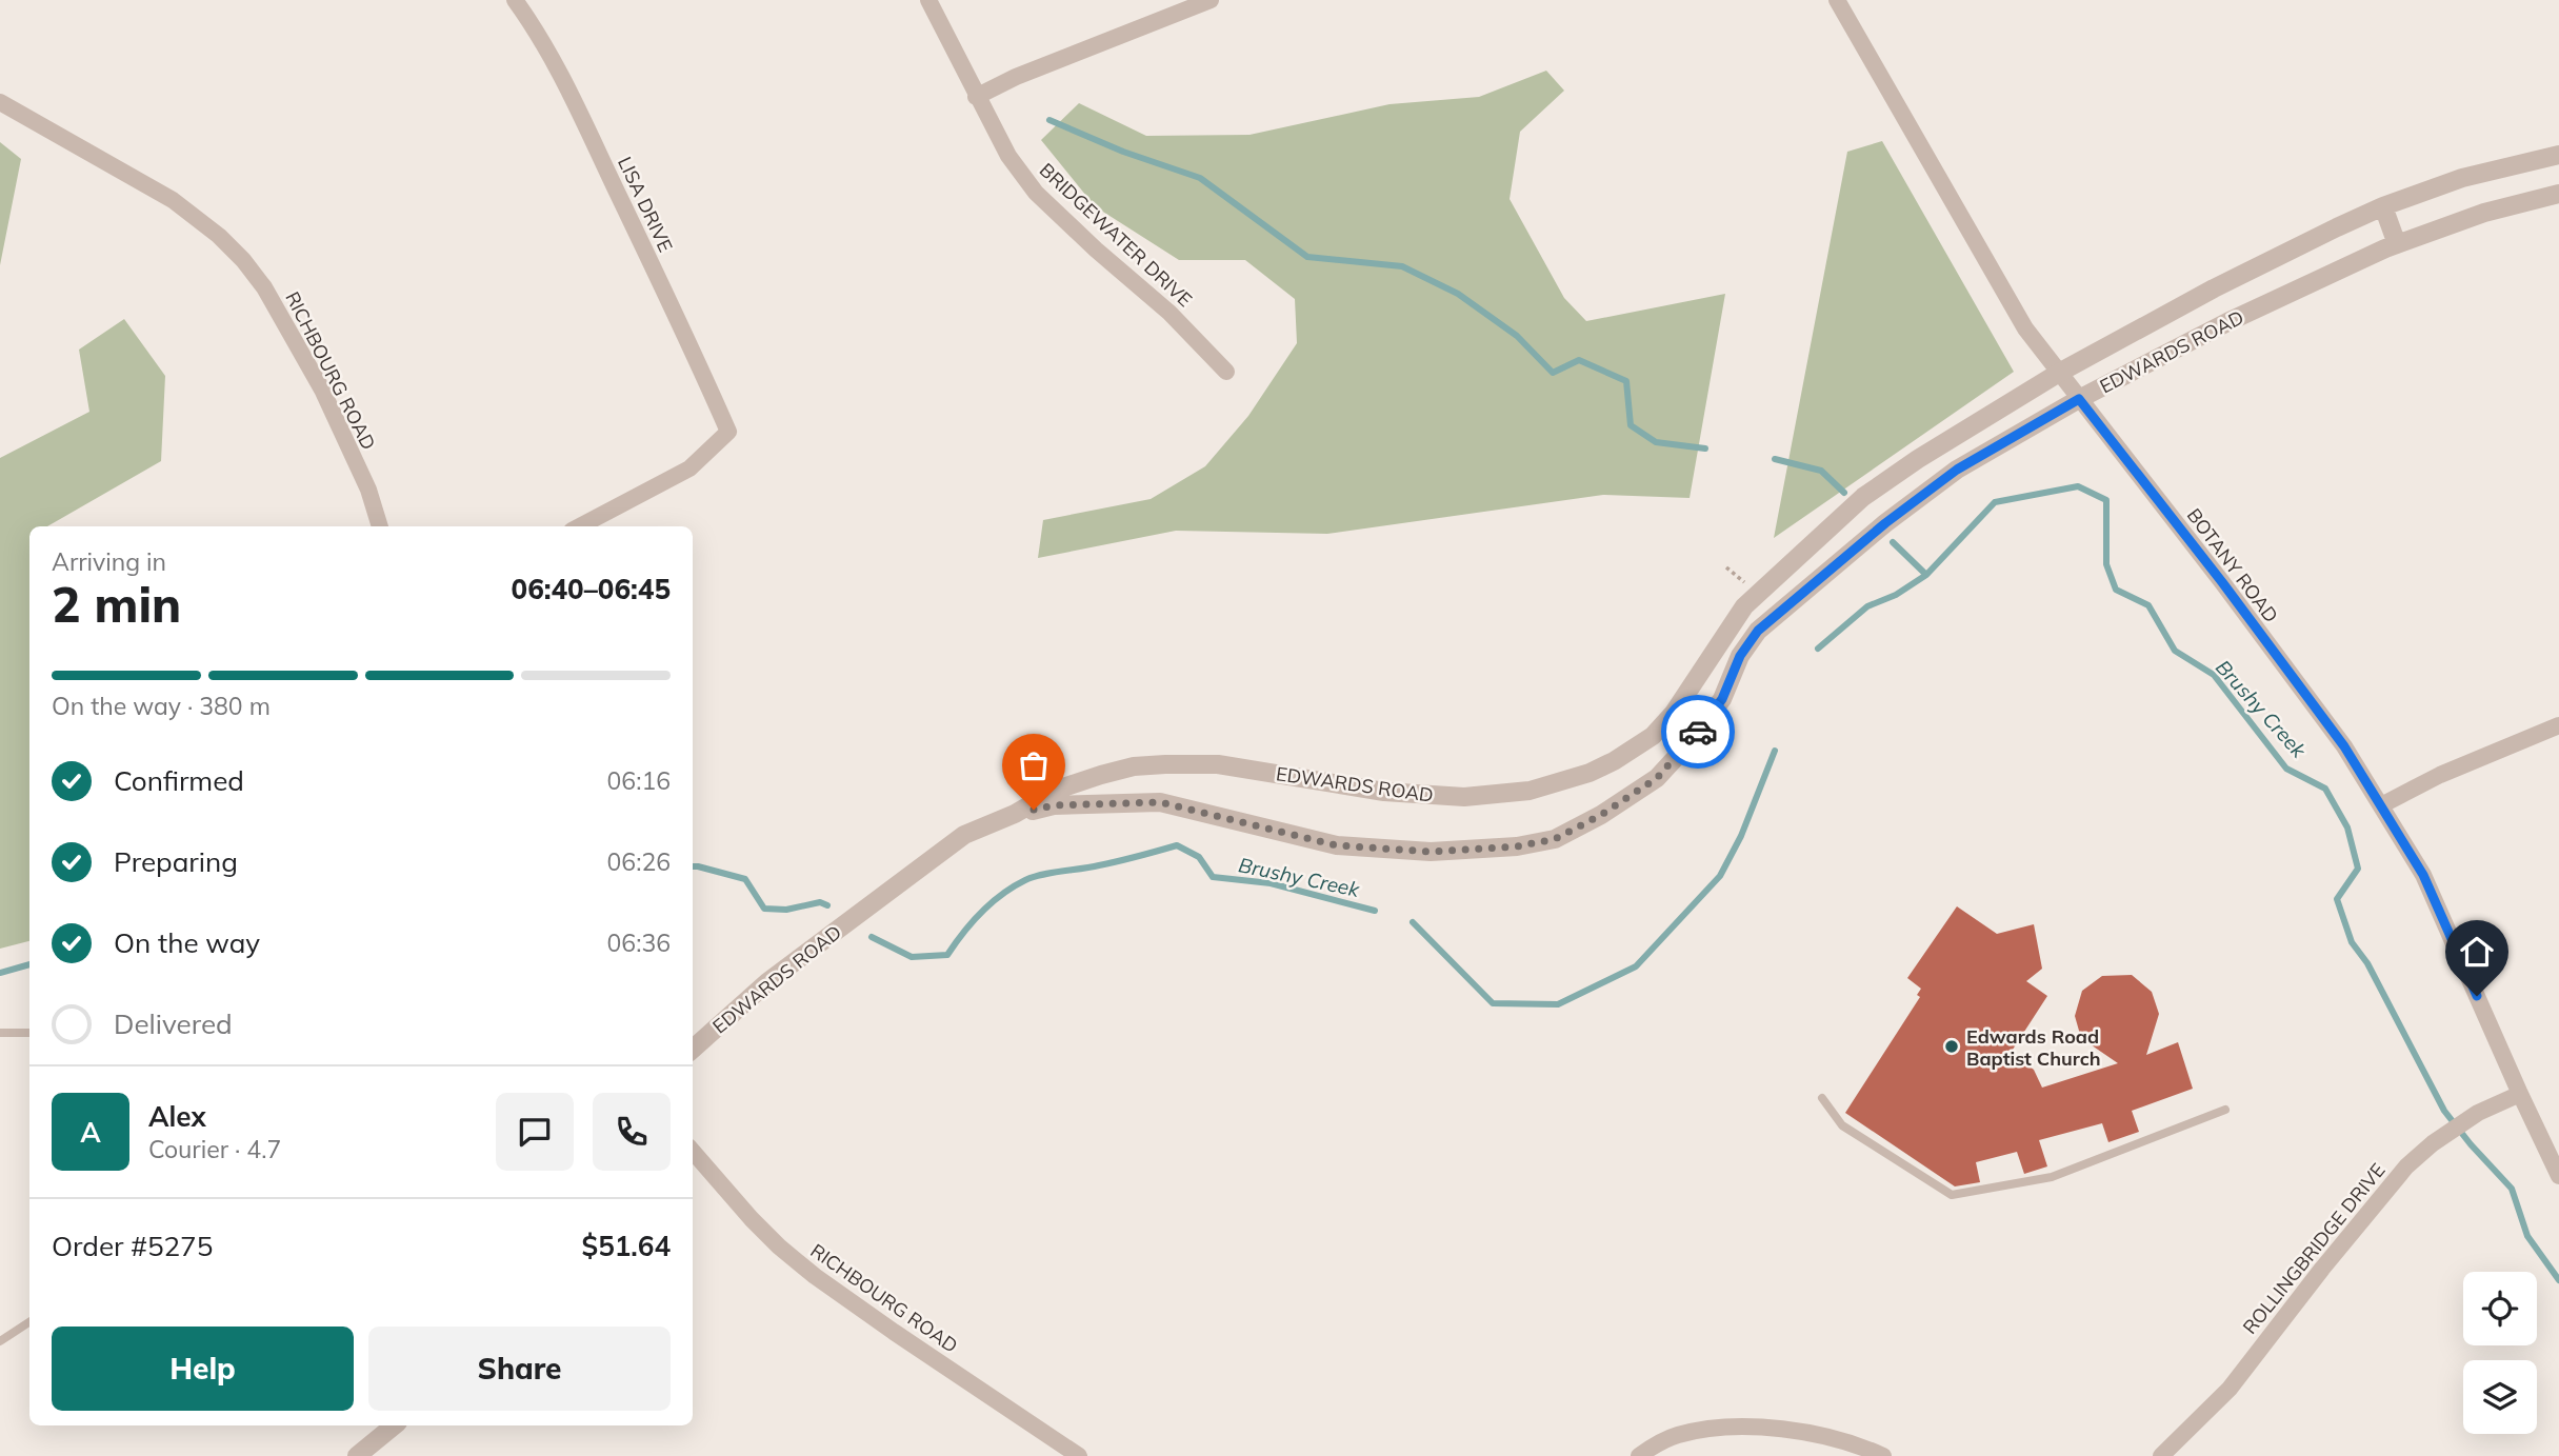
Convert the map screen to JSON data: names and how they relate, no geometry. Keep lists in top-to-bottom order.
{
  "streets": {
    "street": [
      "LISA DRIVE",
      "BRIDGEWATER DRIVE",
      "EDWARDS ROAD",
      "RICHBOURG ROAD",
      "BOTANY ROAD",
      "ROLLINGBRIDGE DRIVE"
    ]
  },
  "crossings": [
    ["EDWARDS ROAD", "BOTANY ROAD"],
    ["BOTANY ROAD", "ROLLINGBRIDGE DRIVE"]
  ],
  "water": ["Brushy Creek"],
  "places": ["Edwards Road Baptist Church"],
  "page": {
    "heading": ["2 min", "Arriving in", "06:40–06:45"],
    "panel": [
      "Alex",
      "Courier · 4.7",
      "Order #5275",
      "$51.64"
    ],
    "bar": "On the way · 380 m",
    "list": [
      ["Confirmed", "06:16"],
      ["Preparing", "06:26"],
      ["On the way", "06:36"],
      "Delivered"
    ],
    "round": "A",
    "buttons": ["Help", "Share"]
  }
}
